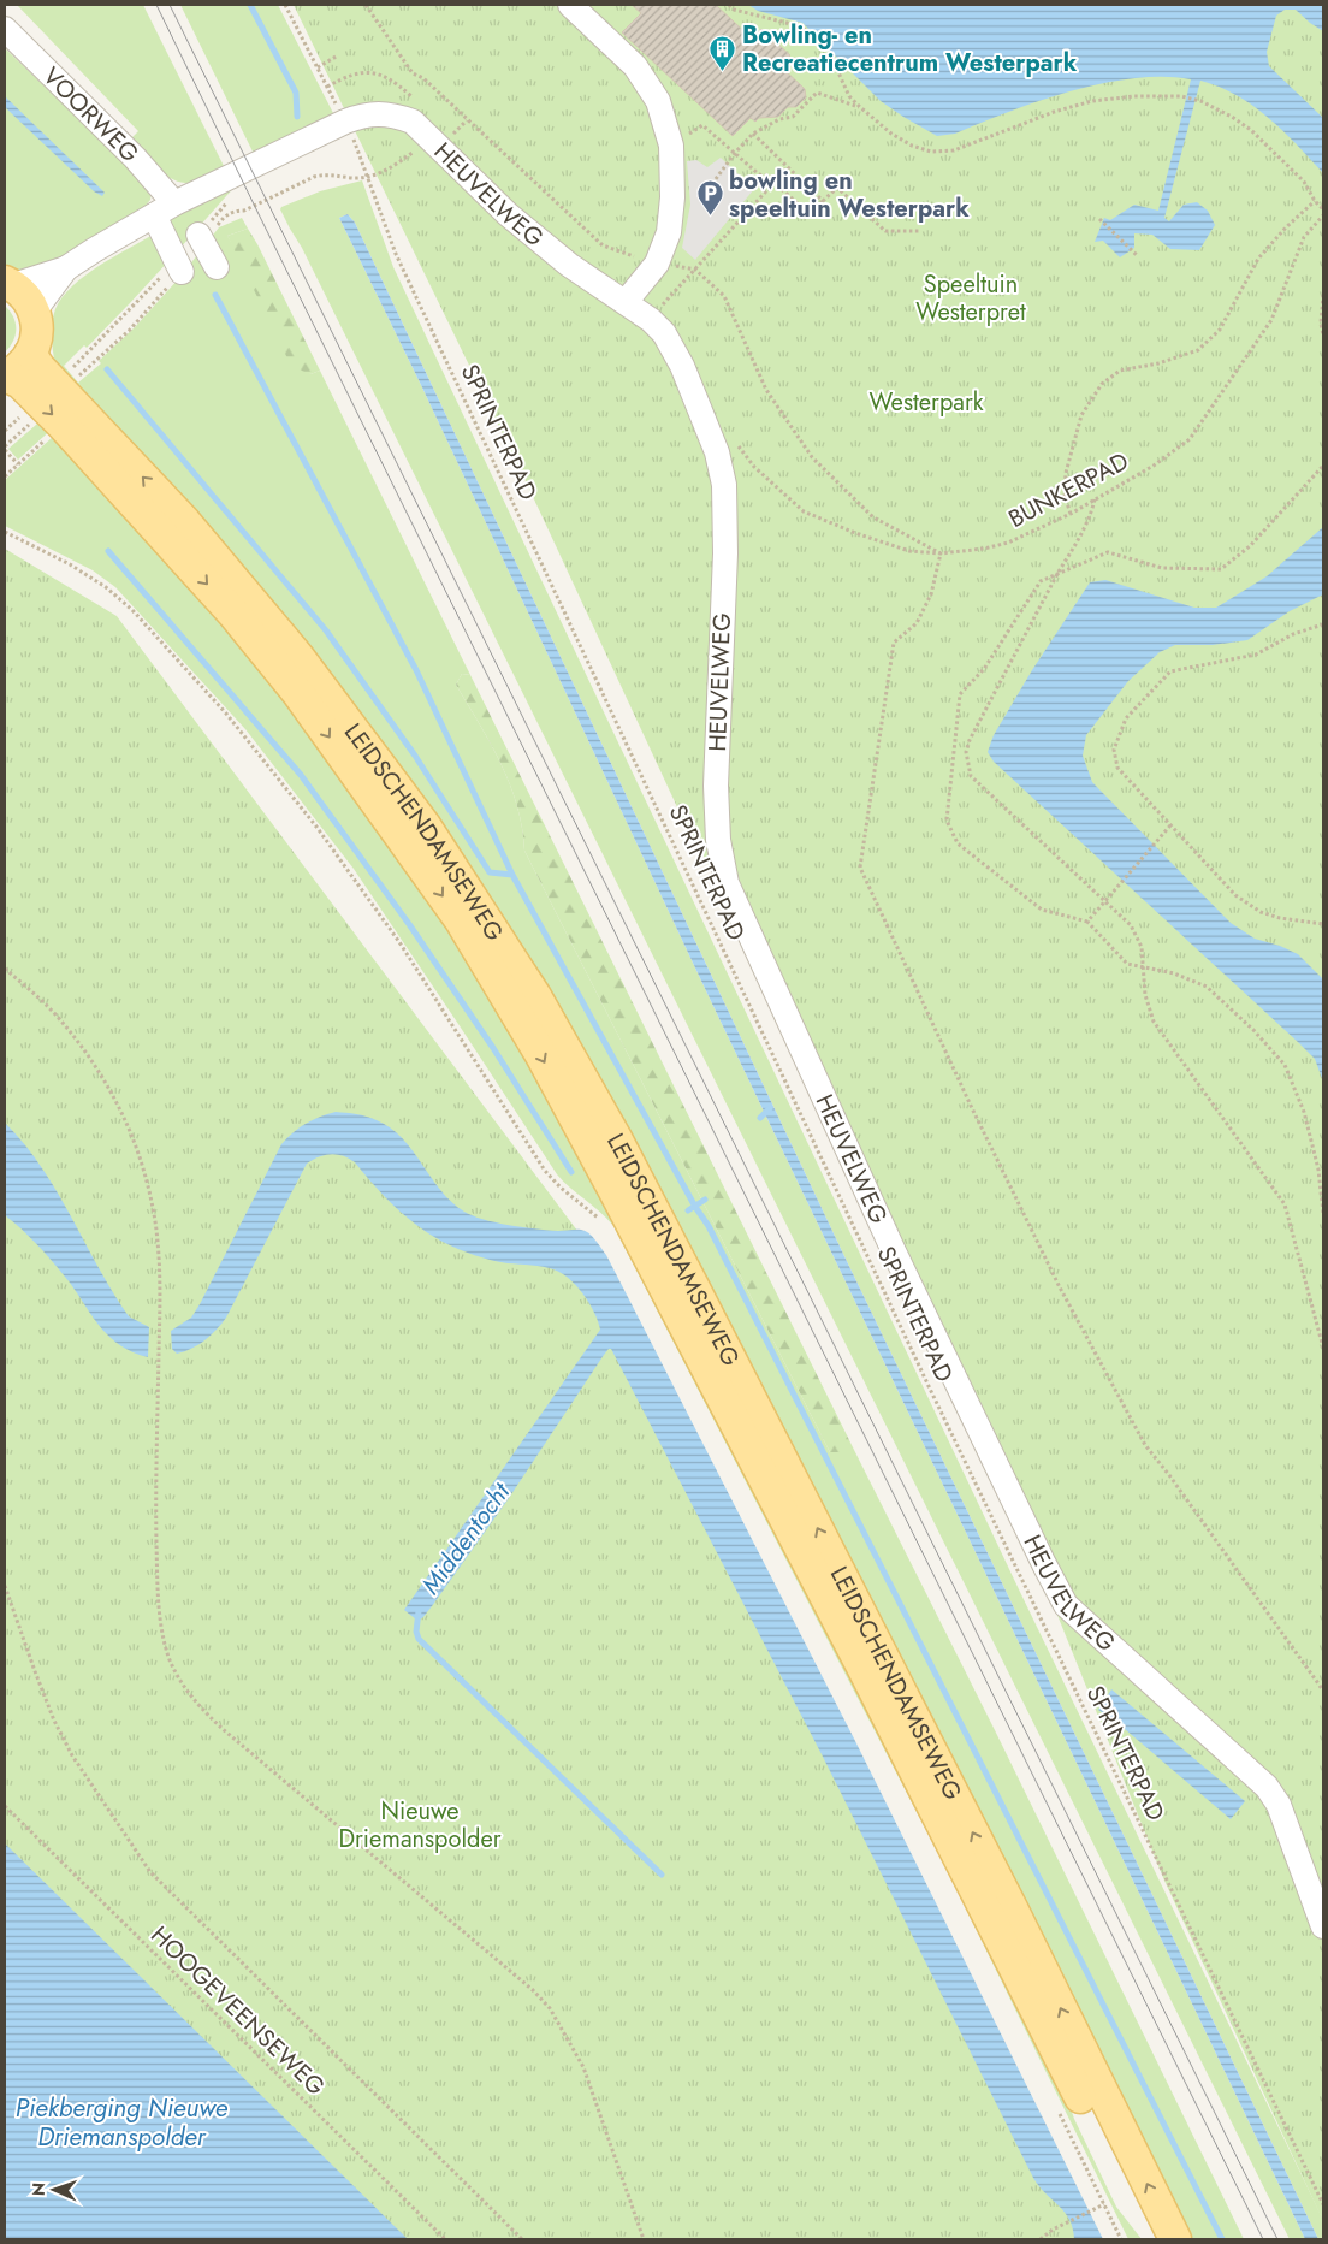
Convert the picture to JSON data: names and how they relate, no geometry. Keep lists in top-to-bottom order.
{
  "streets": {
    "main road": ["LEIDSCHENDAMSEWEG"],
    "street": ["VOORWEG", "HEUVELWEG"],
    "path": ["SPRINTERPAD", "BUNKERPAD", "HOOGEVEENSEWEG"]
  },
  "crossings": [
    ["HEUVELWEG", "SPRINTERPAD"]
  ],
  "water": ["Middentocht", "Piekberging Nieuwe Driemanspolder"],
  "parks": ["Speeltuin Westerpret", "Westerpark", "Nieuwe Driemanspolder"],
  "places": {
    "building": ["Bowling- en Recreatiecentrum Westerpark"],
    "parking": ["bowling en speeltuin Westerpark"]
  },
  "north": "left"
}
